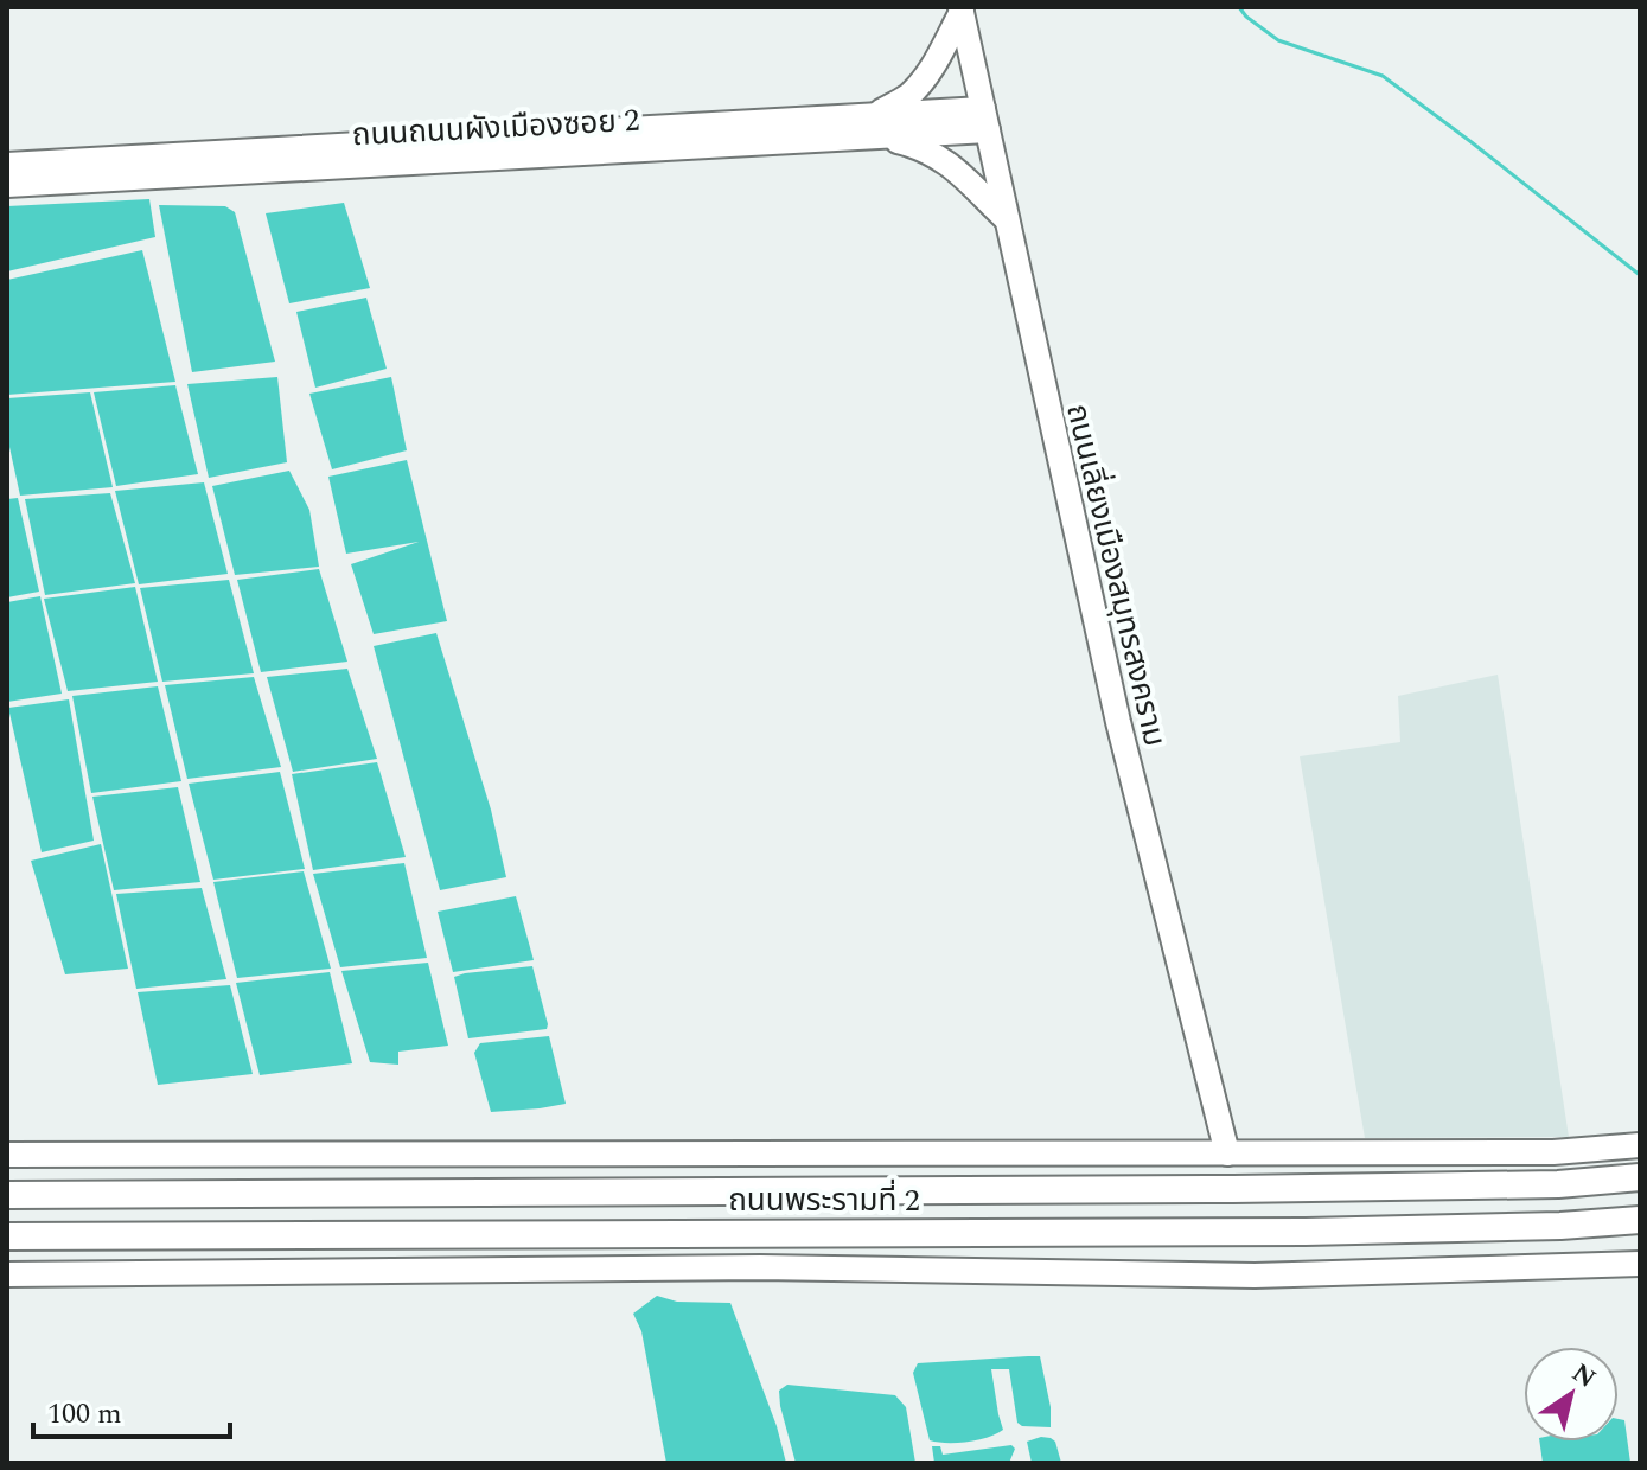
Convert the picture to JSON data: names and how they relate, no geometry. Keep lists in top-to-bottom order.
{
  "streets": {
    "highway": ["ถนนพระรามที่ 2"],
    "main road": ["ถนนถนนผังเมืองซอย 2", "ถนนเลี่ยงเมืองสมุทรสงคราม"]
  },
  "crossings": [
    ["ถนนถนนผังเมืองซอย 2", "ถนนเลี่ยงเมืองสมุทรสงคราม"],
    ["ถนนเลี่ยงเมืองสมุทรสงคราม", "ถนนพระรามที่ 2"]
  ],
  "scale_bar": "100 m",
  "north": "top right"
}
